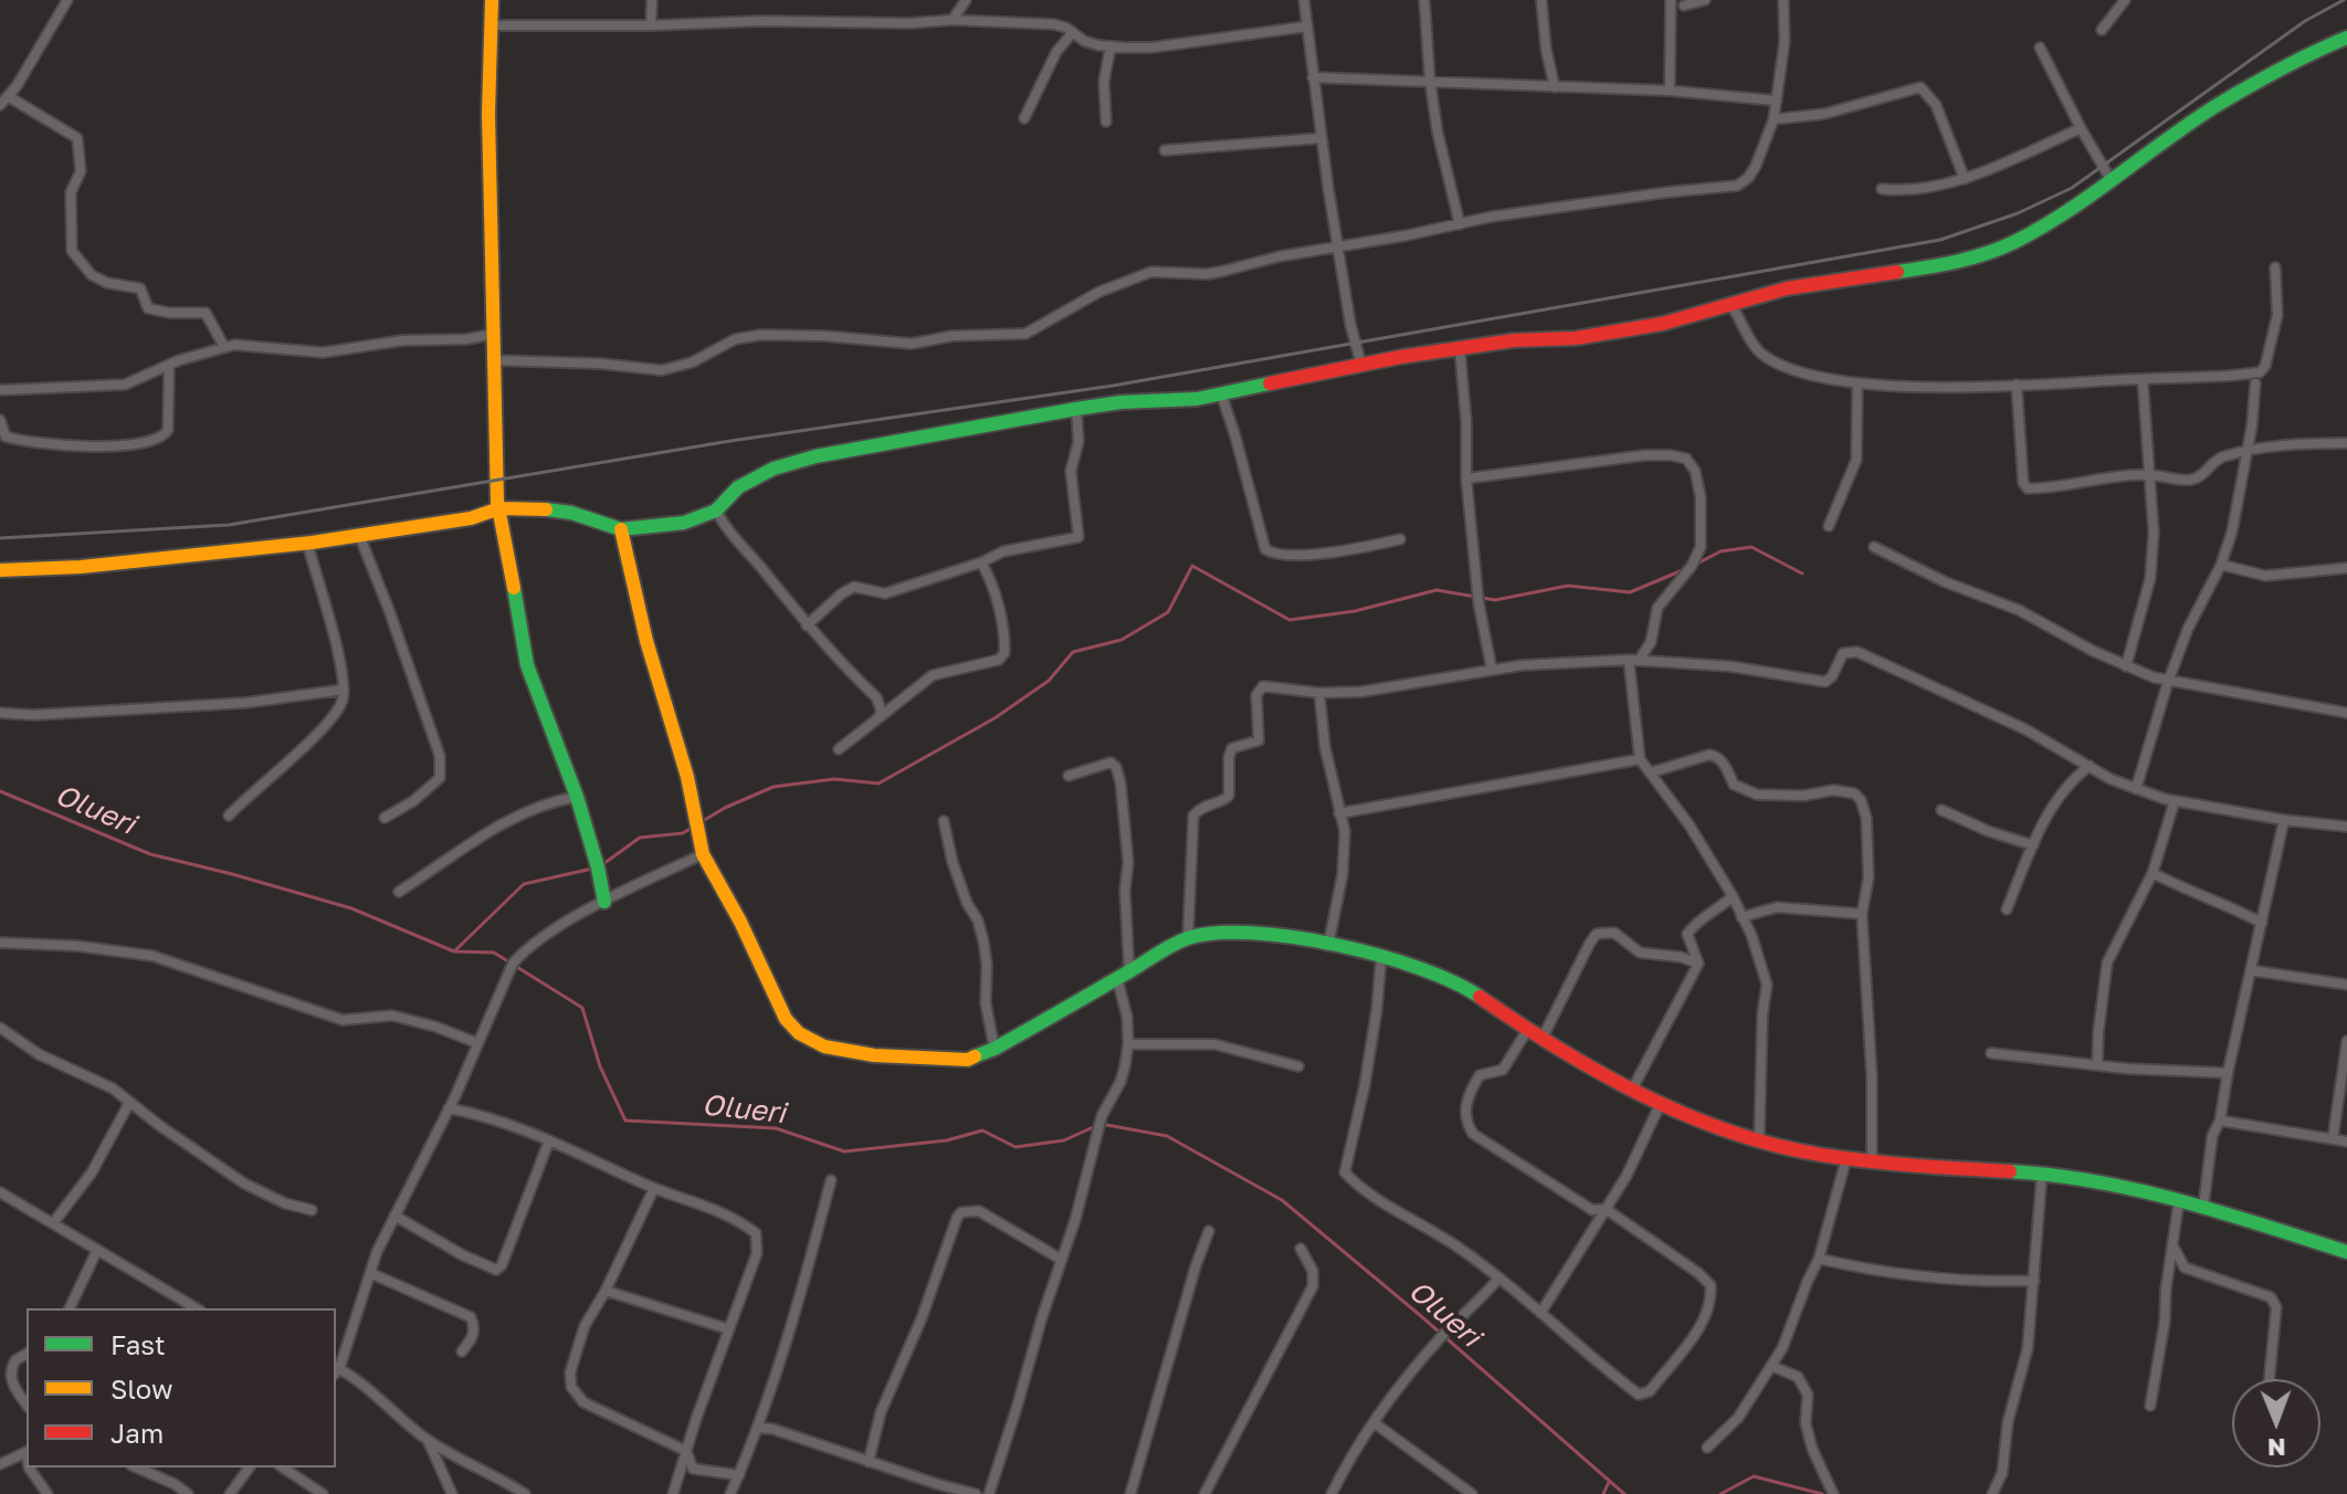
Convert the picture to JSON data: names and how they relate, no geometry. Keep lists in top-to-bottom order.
{
  "water": ["Olueri"],
  "legend": ["Fast", "Slow", "Jam"],
  "north": "bottom"
}
